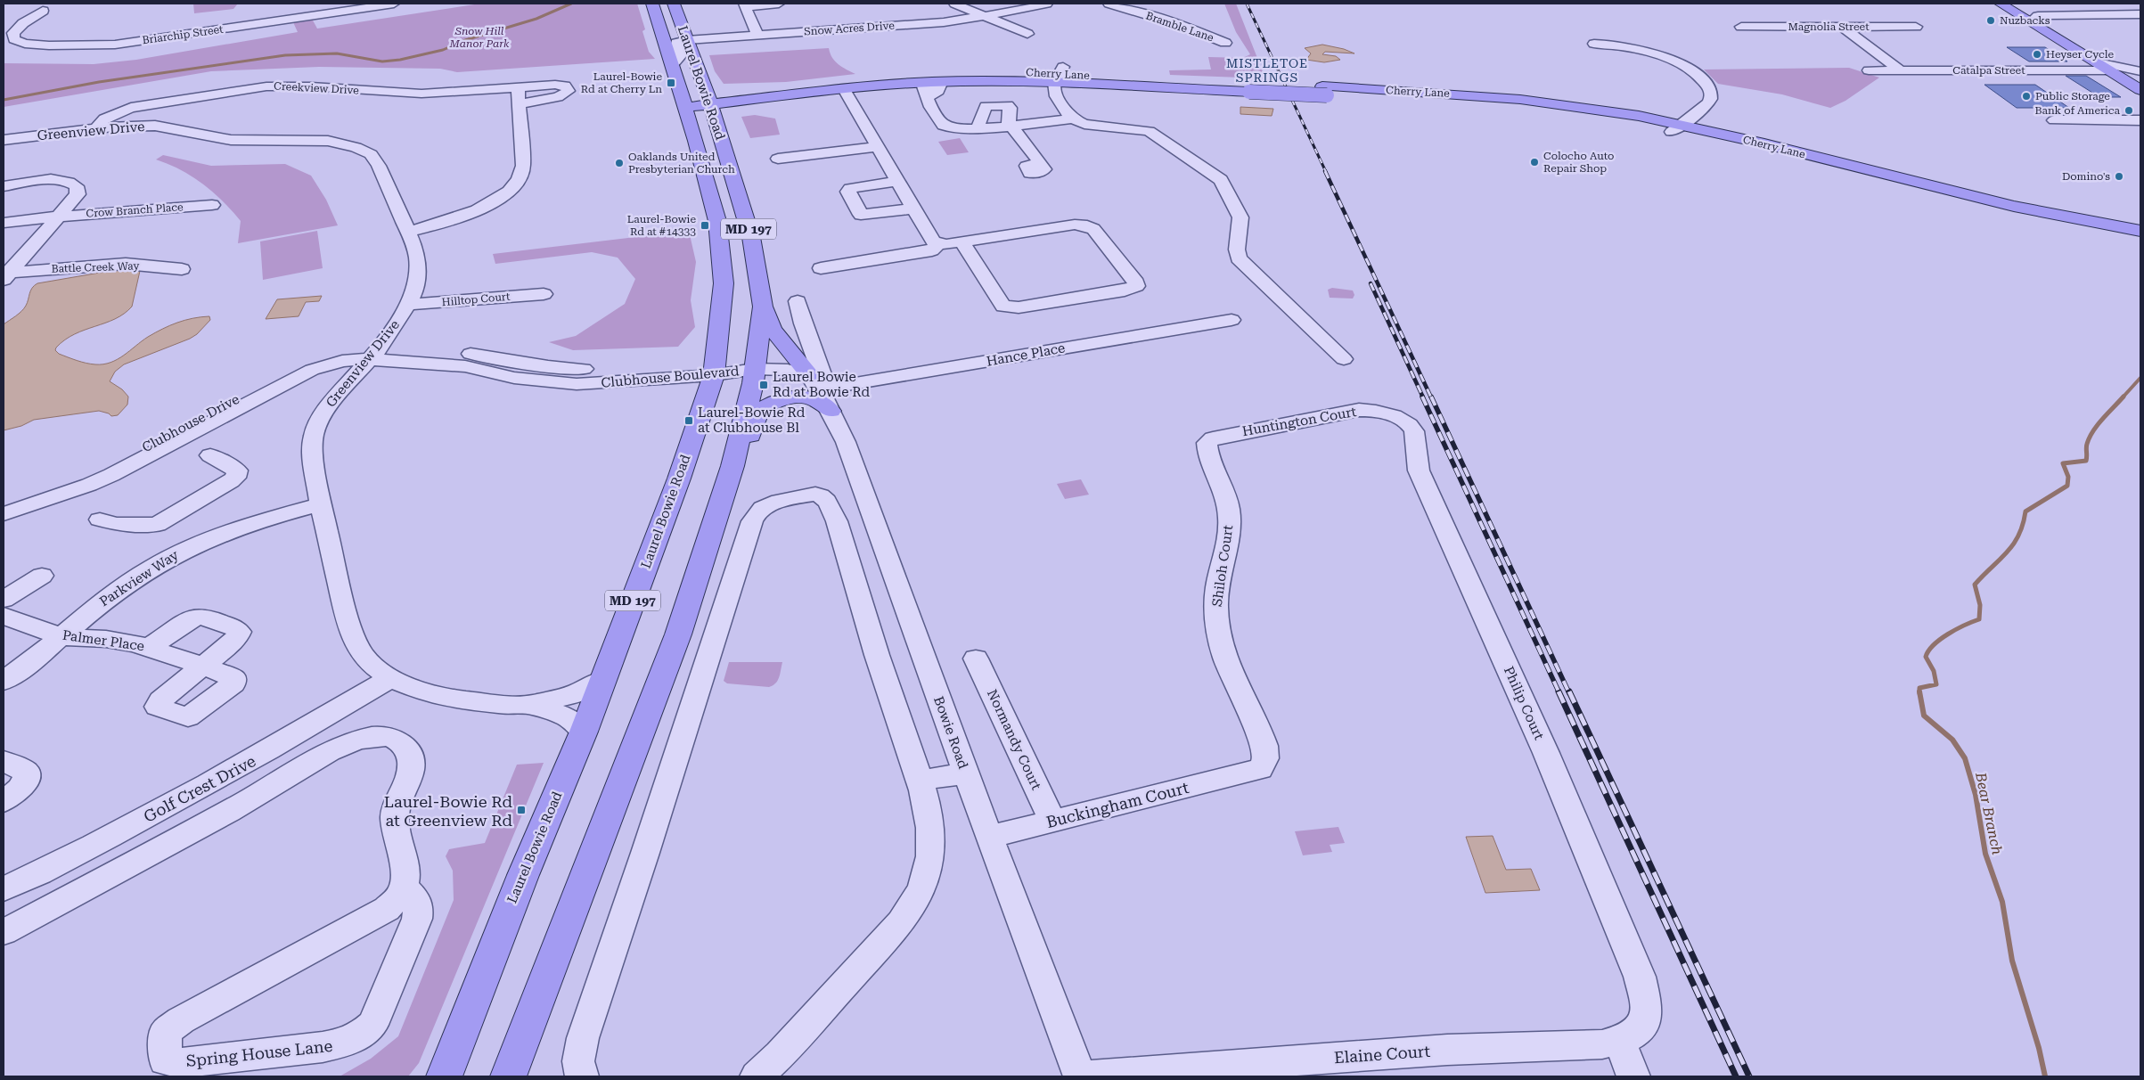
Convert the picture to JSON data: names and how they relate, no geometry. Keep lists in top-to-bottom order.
{
  "streets": {
    "main road": ["Cherry Lane", "Laurel Bowie Road", "MD 197"],
    "street": [
      "Bramble Lane",
      "Magnolia Street",
      "Snow Acres Drive",
      "Briarchip Street",
      "Catalpa Street",
      "Creekview Drive",
      "Greenview Drive",
      "Crow Branch Place",
      "Battle Creek Way",
      "Hilltop Court",
      "Hance Place",
      "Clubhouse Boulevard",
      "Huntington Court",
      "Clubhouse Drive",
      "Shiloh Court",
      "Parkview Way",
      "Palmer Place",
      "Philip Court",
      "Bowie Road",
      "Normandy Court",
      "Golf Crest Drive",
      "Buckingham Court",
      "Spring House Lane",
      "Elaine Court"
    ]
  },
  "crossings": [
    ["Snow Acres Drive", "Laurel Bowie Road"],
    ["Cherry Lane", "Laurel Bowie Road"],
    ["Laurel Bowie Road", "Greenview Drive"],
    ["Laurel Bowie Road", "Clubhouse Boulevard"],
    ["Creekview Drive", "Greenview Drive"],
    ["Greenview Drive", "Hilltop Court"],
    ["Greenview Drive", "Clubhouse Boulevard"],
    ["Greenview Drive", "Clubhouse Drive"],
    ["Greenview Drive", "Parkview Way"],
    ["Greenview Drive", "Golf Crest Drive"],
    ["Hance Place", "Bowie Road"],
    ["Clubhouse Boulevard", "Clubhouse Drive"],
    ["Huntington Court", "Shiloh Court"],
    ["Huntington Court", "Philip Court"],
    ["Shiloh Court", "Buckingham Court"],
    ["Parkview Way", "Palmer Place"],
    ["Philip Court", "Elaine Court"],
    ["Bowie Road", "Buckingham Court"],
    ["Bowie Road", "Elaine Court"],
    ["Normandy Court", "Buckingham Court"]
  ],
  "districts": ["MISTLETOE SPRINGS"],
  "water": ["Bear Branch"],
  "parks": ["Snow Hill Manor Park"],
  "places": {
    "other": [
      "Nuzbacks",
      "Heyser Cycle",
      "Public Storage",
      "Bank of America",
      "Colocho Auto Repair Shop",
      "Oaklands United Presbyterian Church",
      "Domino's"
    ],
    "transit": [
      "Laurel-Bowie Rd at Cherry Ln",
      "Laurel-Bowie Rd at #14333",
      "Laurel Bowie Rd at Bowie Rd",
      "Laurel-Bowie Rd at Clubhouse Bl",
      "Laurel-Bowie Rd at Greenview Rd"
    ]
  }
}
